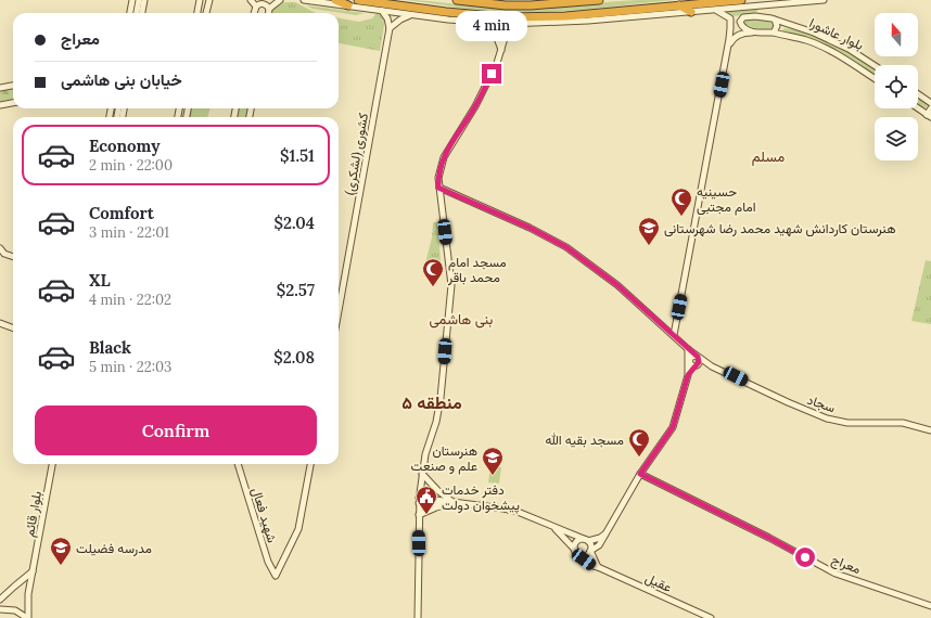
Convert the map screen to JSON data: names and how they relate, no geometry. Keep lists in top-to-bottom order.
{
  "streets": {
    "street": [
      "بلوار عاشورا",
      "کشوری (لشکری)",
      "سجاد",
      "بلوار قائم",
      "شهید فعال",
      "معراج",
      "عقیل"
    ]
  },
  "districts": ["مسلم", "بنی هاشمی", "منطقه ۵"],
  "places": {
    "mosque": ["حسینیه امام مجتبی", "مسجد امام محمد باقر", "مسجد بقیه الله"],
    "school or university": ["هنرستان کاردانش شهید محمد رضا شهرستانی", "هنرستان علم و صنعت", "مدرسه فضیلت"],
    "public building": ["دفتر خدمات پیشخوان دولت"]
  },
  "north": "top",
  "page": {
    "bubble": "4 min",
    "banner": ["معراج", "خیابان بنی هاشمی"],
    "list": [
      {
        "name": "Economy",
        "note": "2 min · 22:00",
        "value": "$1.51"
      },
      {
        "name": "Comfort",
        "note": "3 min · 22:01",
        "value": "$2.04"
      },
      {
        "name": "XL",
        "note": "4 min · 22:02",
        "value": "$2.57"
      },
      {
        "name": "Black",
        "note": "5 min · 22:03",
        "value": "$2.08"
      }
    ],
    "buttons": "Confirm"
  }
}
